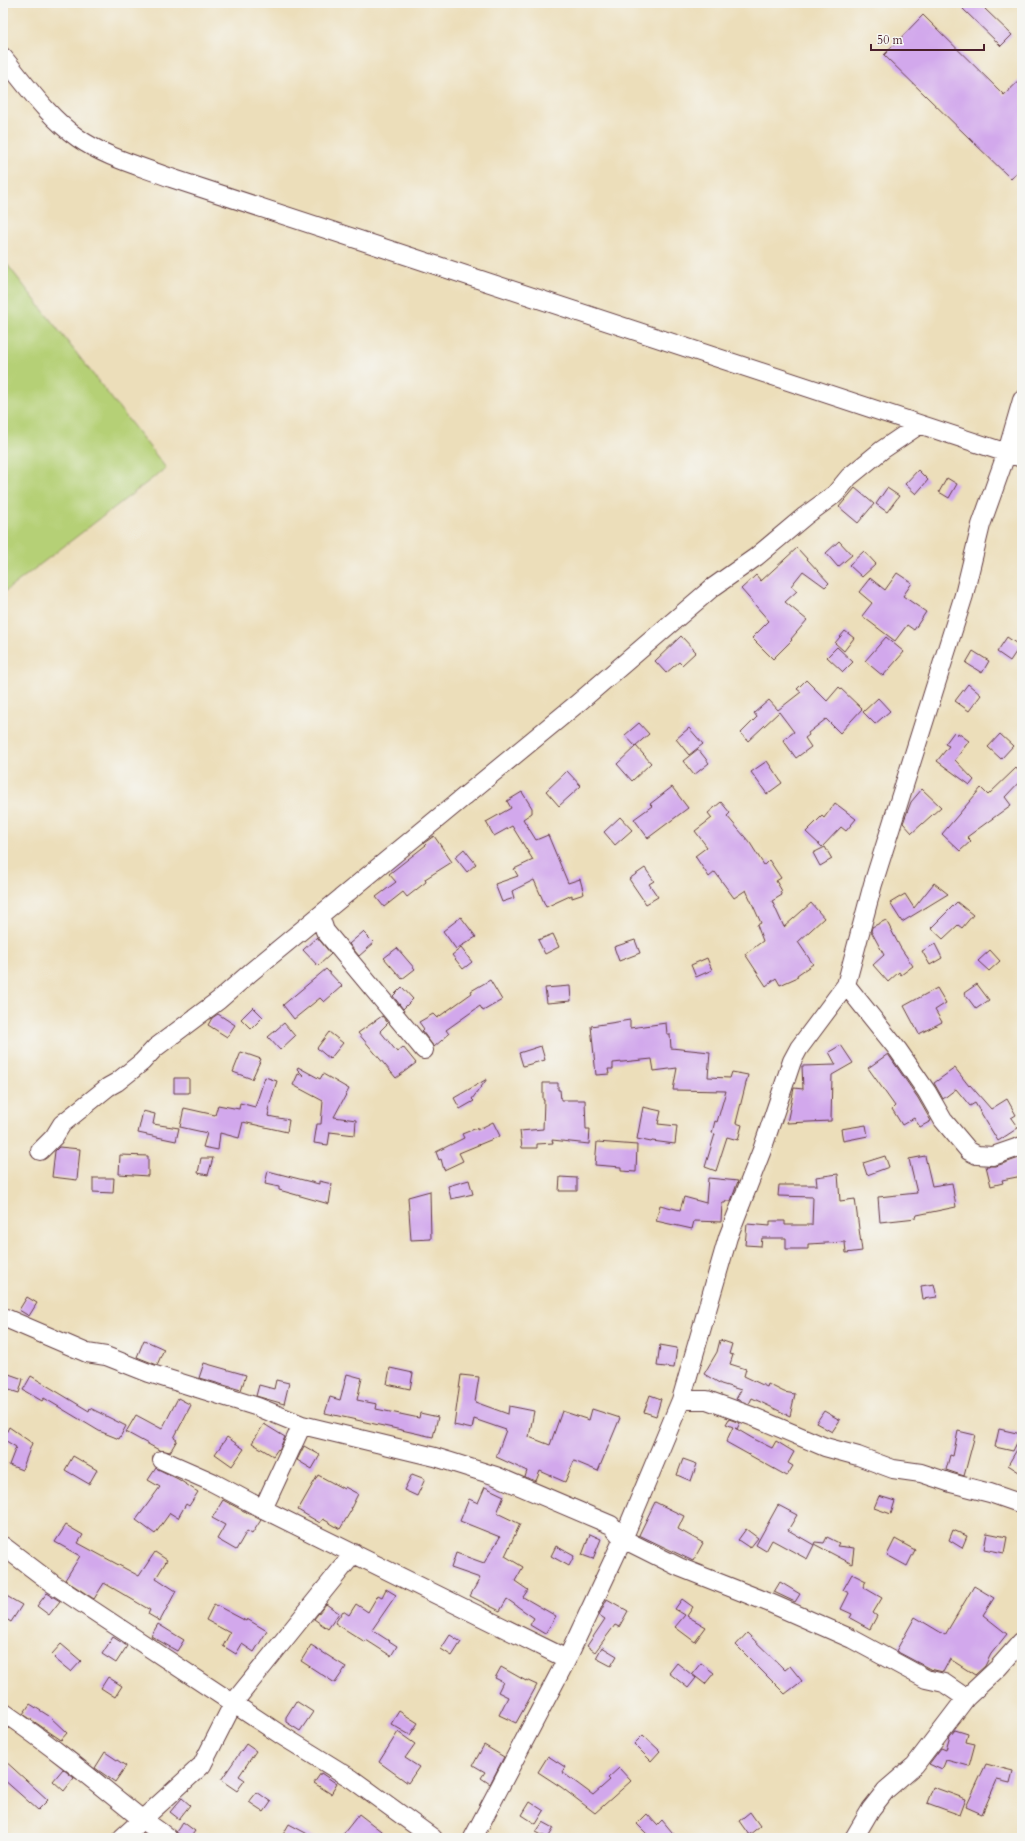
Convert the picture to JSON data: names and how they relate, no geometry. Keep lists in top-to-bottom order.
{
  "scale_bar": "50 m"
}
